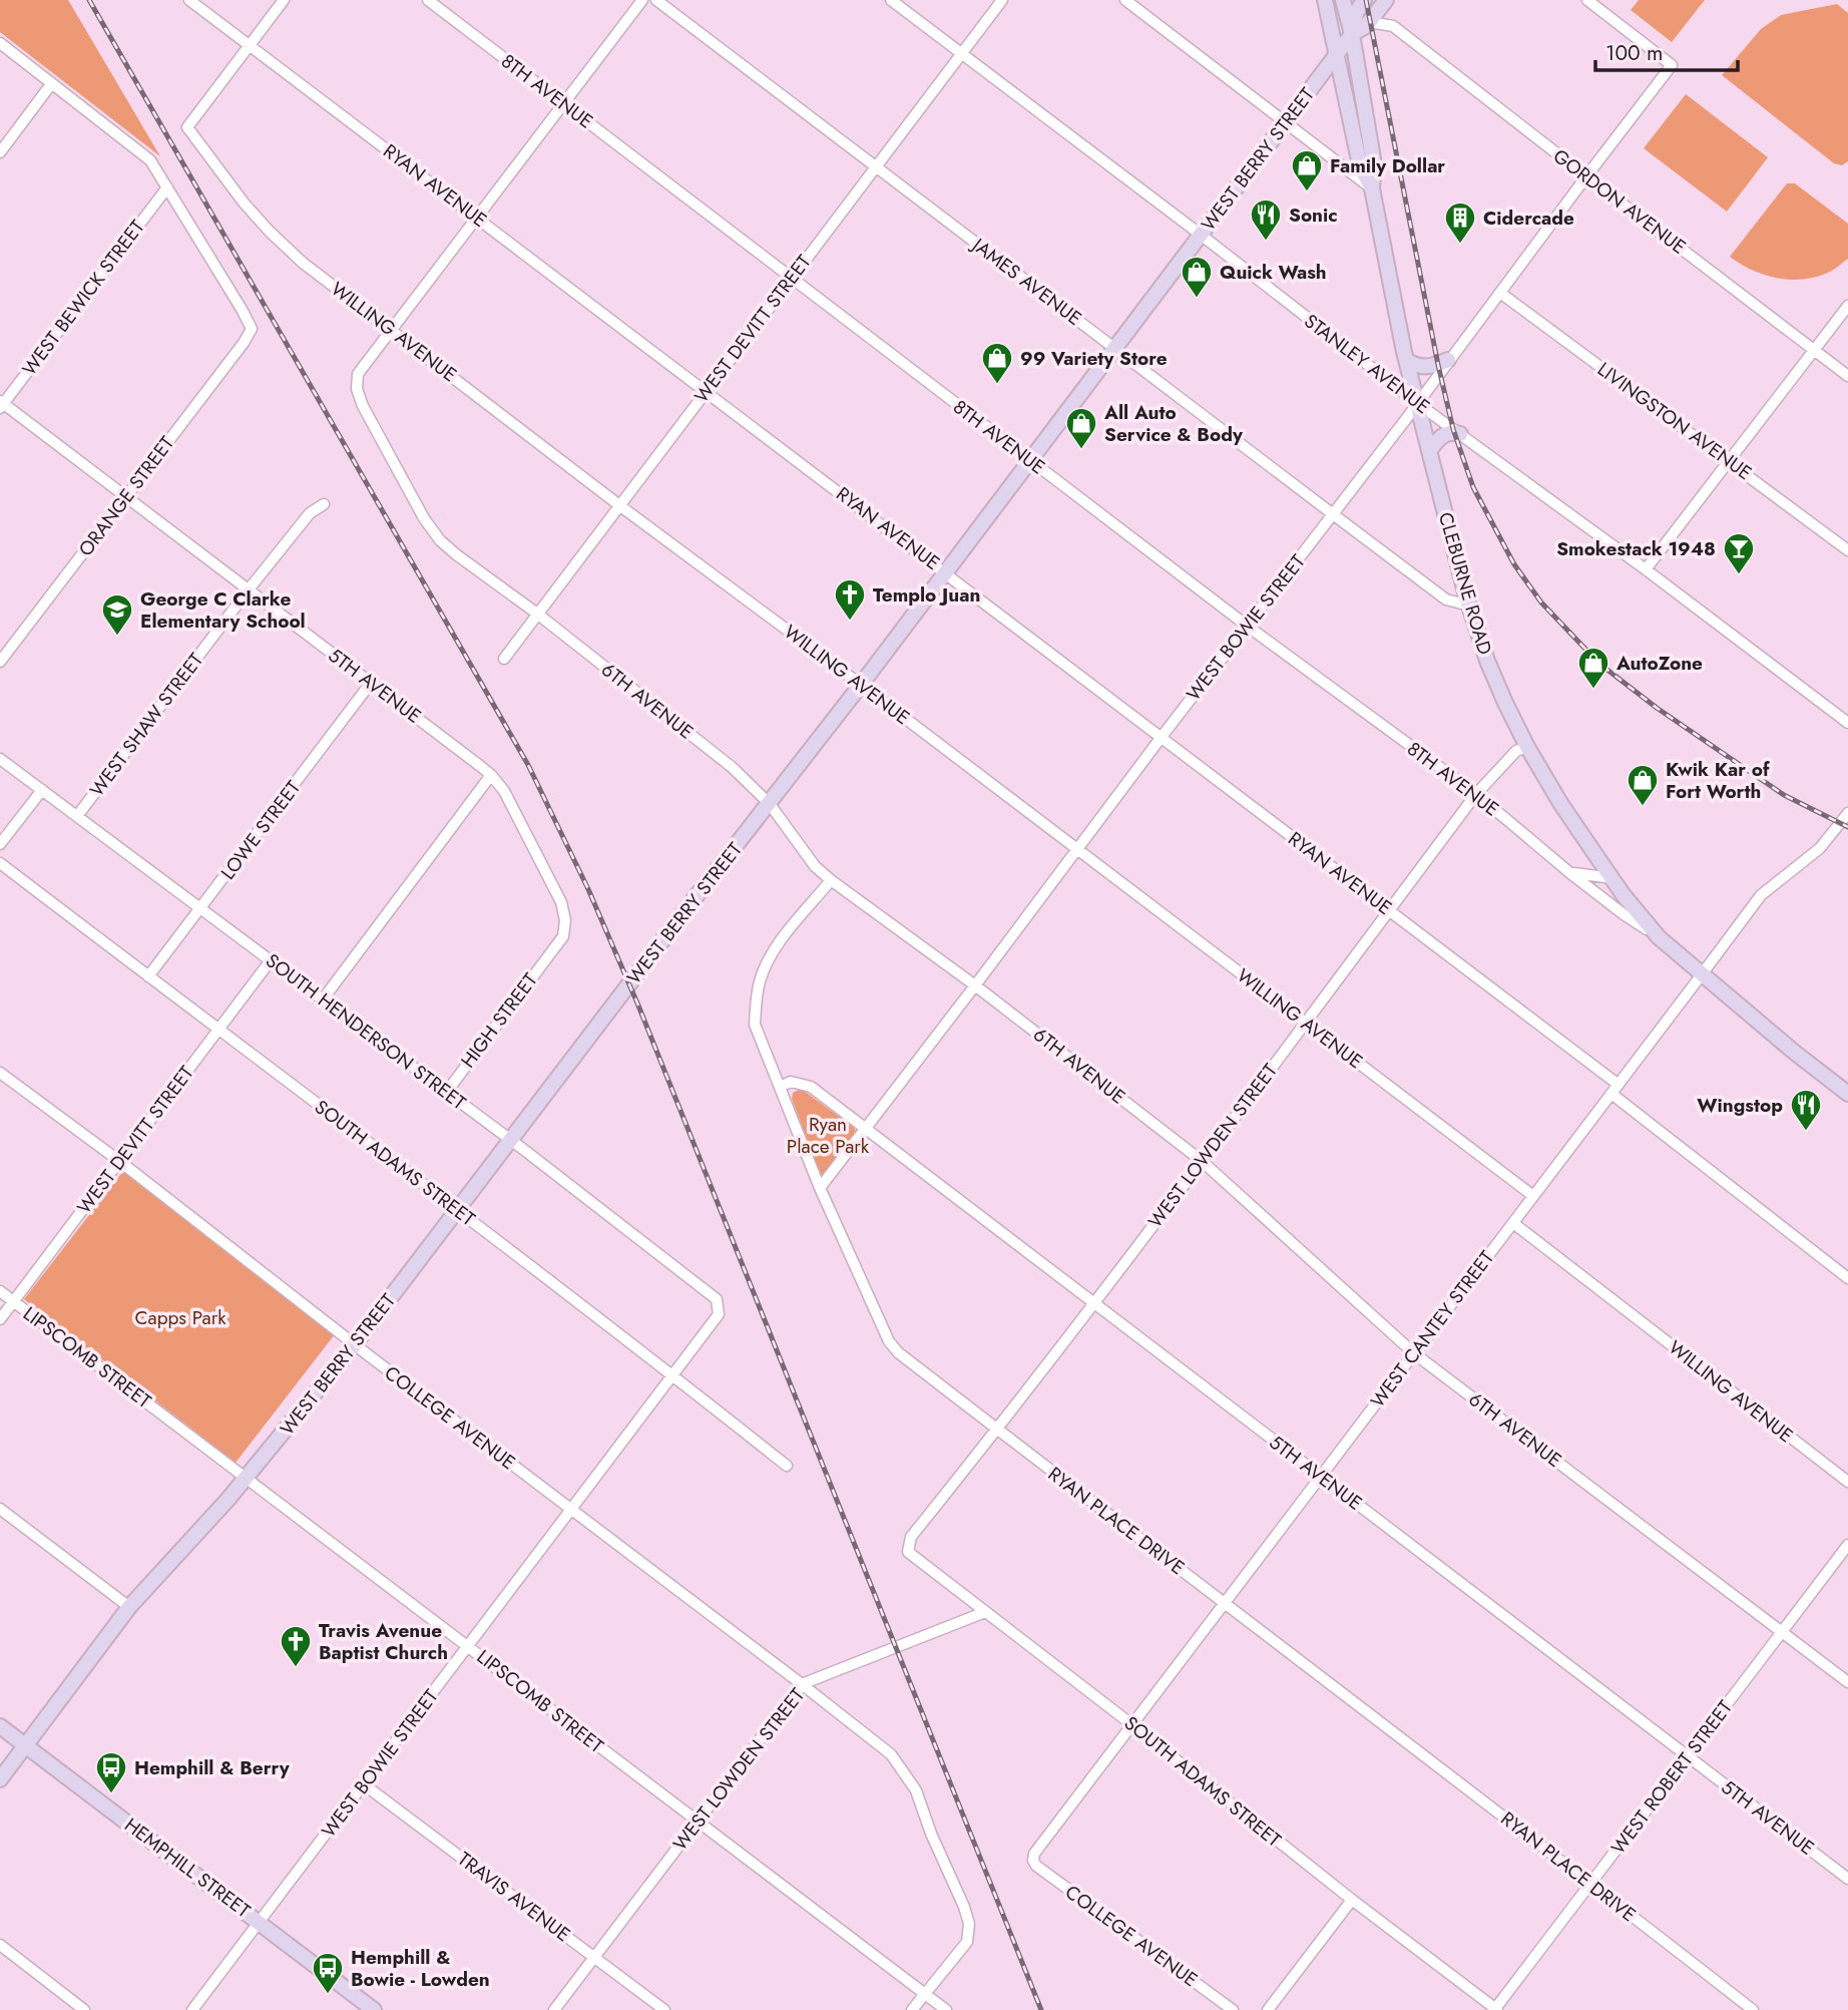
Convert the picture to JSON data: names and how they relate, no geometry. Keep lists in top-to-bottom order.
{
  "streets": {
    "main road": [
      "8TH AVENUE",
      "WEST BERRY STREET",
      "CLEBURNE ROAD",
      "HEMPHILL STREET"
    ],
    "street": [
      "RYAN AVENUE",
      "GORDON AVENUE",
      "JAMES AVENUE",
      "WEST BEWICK STREET",
      "WEST DEVITT STREET",
      "WILLING AVENUE",
      "STANLEY AVENUE",
      "LIVINGSTON AVENUE",
      "ORANGE STREET",
      "WEST BOWIE STREET",
      "5TH AVENUE",
      "6TH AVENUE",
      "WEST SHAW STREET",
      "LOWE STREET",
      "HIGH STREET",
      "SOUTH HENDERSON STREET",
      "WEST LOWDEN STREET",
      "SOUTH ADAMS STREET",
      "WEST CANTEY STREET",
      "LIPSCOMB STREET",
      "COLLEGE AVENUE",
      "RYAN PLACE DRIVE",
      "WEST ROBERT STREET",
      "TRAVIS AVENUE"
    ]
  },
  "crossings": [
    ["8TH AVENUE", "WEST BERRY STREET"],
    ["8TH AVENUE", "WEST DEVITT STREET"],
    ["8TH AVENUE", "CLEBURNE ROAD"],
    ["8TH AVENUE", "WEST BOWIE STREET"],
    ["8TH AVENUE", "WEST LOWDEN STREET"],
    ["8TH AVENUE", "WEST CANTEY STREET"],
    ["WEST BERRY STREET", "RYAN AVENUE"],
    ["WEST BERRY STREET", "JAMES AVENUE"],
    ["WEST BERRY STREET", "WILLING AVENUE"],
    ["WEST BERRY STREET", "STANLEY AVENUE"],
    ["WEST BERRY STREET", "CLEBURNE ROAD"],
    ["WEST BERRY STREET", "6TH AVENUE"],
    ["WEST BERRY STREET", "SOUTH HENDERSON STREET"],
    ["WEST BERRY STREET", "SOUTH ADAMS STREET"],
    ["WEST BERRY STREET", "LIPSCOMB STREET"],
    ["WEST BERRY STREET", "COLLEGE AVENUE"],
    ["WEST BERRY STREET", "HEMPHILL STREET"],
    ["RYAN AVENUE", "WEST DEVITT STREET"],
    ["RYAN AVENUE", "WILLING AVENUE"],
    ["RYAN AVENUE", "WEST BOWIE STREET"],
    ["RYAN AVENUE", "WEST LOWDEN STREET"],
    ["RYAN AVENUE", "WEST CANTEY STREET"],
    ["GORDON AVENUE", "WEST BOWIE STREET"],
    ["JAMES AVENUE", "WEST DEVITT STREET"],
    ["JAMES AVENUE", "CLEBURNE ROAD"],
    ["JAMES AVENUE", "WEST BOWIE STREET"],
    ["WEST BEWICK STREET", "ORANGE STREET"],
    ["WEST BEWICK STREET", "5TH AVENUE"],
    ["WEST DEVITT STREET", "WILLING AVENUE"],
    ["WEST DEVITT STREET", "STANLEY AVENUE"],
    ["WEST DEVITT STREET", "6TH AVENUE"],
    ["WEST DEVITT STREET", "SOUTH HENDERSON STREET"],
    ["WEST DEVITT STREET", "SOUTH ADAMS STREET"],
    ["WEST DEVITT STREET", "LIPSCOMB STREET"],
    ["WEST DEVITT STREET", "COLLEGE AVENUE"],
    ["WILLING AVENUE", "WEST BOWIE STREET"],
    ["WILLING AVENUE", "6TH AVENUE"],
    ["WILLING AVENUE", "WEST LOWDEN STREET"],
    ["WILLING AVENUE", "WEST CANTEY STREET"],
    ["STANLEY AVENUE", "CLEBURNE ROAD"],
    ["STANLEY AVENUE", "WEST BOWIE STREET"],
    ["LIVINGSTON AVENUE", "WEST BOWIE STREET"],
    ["ORANGE STREET", "5TH AVENUE"],
    ["CLEBURNE ROAD", "WEST BOWIE STREET"],
    ["CLEBURNE ROAD", "WEST LOWDEN STREET"],
    ["WEST BOWIE STREET", "5TH AVENUE"],
    ["WEST BOWIE STREET", "6TH AVENUE"],
    ["WEST BOWIE STREET", "SOUTH HENDERSON STREET"],
    ["WEST BOWIE STREET", "SOUTH ADAMS STREET"],
    ["WEST BOWIE STREET", "LIPSCOMB STREET"],
    ["WEST BOWIE STREET", "COLLEGE AVENUE"],
    ["WEST BOWIE STREET", "RYAN PLACE DRIVE"],
    ["WEST BOWIE STREET", "HEMPHILL STREET"],
    ["WEST BOWIE STREET", "TRAVIS AVENUE"],
    ["5TH AVENUE", "WEST SHAW STREET"],
    ["5TH AVENUE", "LOWE STREET"],
    ["5TH AVENUE", "HIGH STREET"],
    ["5TH AVENUE", "WEST LOWDEN STREET"],
    ["5TH AVENUE", "WEST CANTEY STREET"],
    ["5TH AVENUE", "RYAN PLACE DRIVE"],
    ["5TH AVENUE", "WEST ROBERT STREET"],
    ["6TH AVENUE", "WEST LOWDEN STREET"],
    ["6TH AVENUE", "WEST CANTEY STREET"],
    ["6TH AVENUE", "RYAN PLACE DRIVE"],
    ["6TH AVENUE", "WEST ROBERT STREET"],
    ["WEST SHAW STREET", "SOUTH HENDERSON STREET"],
    ["LOWE STREET", "SOUTH HENDERSON STREET"],
    ["LOWE STREET", "SOUTH ADAMS STREET"],
    ["HIGH STREET", "SOUTH HENDERSON STREET"],
    ["WEST LOWDEN STREET", "SOUTH ADAMS STREET"],
    ["WEST LOWDEN STREET", "LIPSCOMB STREET"],
    ["WEST LOWDEN STREET", "COLLEGE AVENUE"],
    ["WEST LOWDEN STREET", "RYAN PLACE DRIVE"],
    ["WEST LOWDEN STREET", "TRAVIS AVENUE"],
    ["SOUTH ADAMS STREET", "WEST CANTEY STREET"],
    ["SOUTH ADAMS STREET", "WEST ROBERT STREET"],
    ["WEST CANTEY STREET", "COLLEGE AVENUE"],
    ["WEST CANTEY STREET", "RYAN PLACE DRIVE"],
    ["LIPSCOMB STREET", "COLLEGE AVENUE"],
    ["RYAN PLACE DRIVE", "WEST ROBERT STREET"]
  ],
  "parks": ["Ryan Place Park", "Capps Park"],
  "places": {
    "shop": [
      "Family Dollar",
      "Quick Wash",
      "99 Variety Store",
      "All Auto Service & Body",
      "AutoZone",
      "Kwik Kar of Fort Worth"
    ],
    "restaurant": ["Sonic", "Wingstop"],
    "building": ["Cidercade"],
    "bar": ["Smokestack 1948"],
    "church": ["Templo Juan", "Travis Avenue Baptist Church"],
    "school or university": ["George C Clarke Elementary School"],
    "bus stop": ["Hemphill & Berry", "Hemphill & Bowie - Lowden"]
  },
  "scale_bar": "100 m"
}
